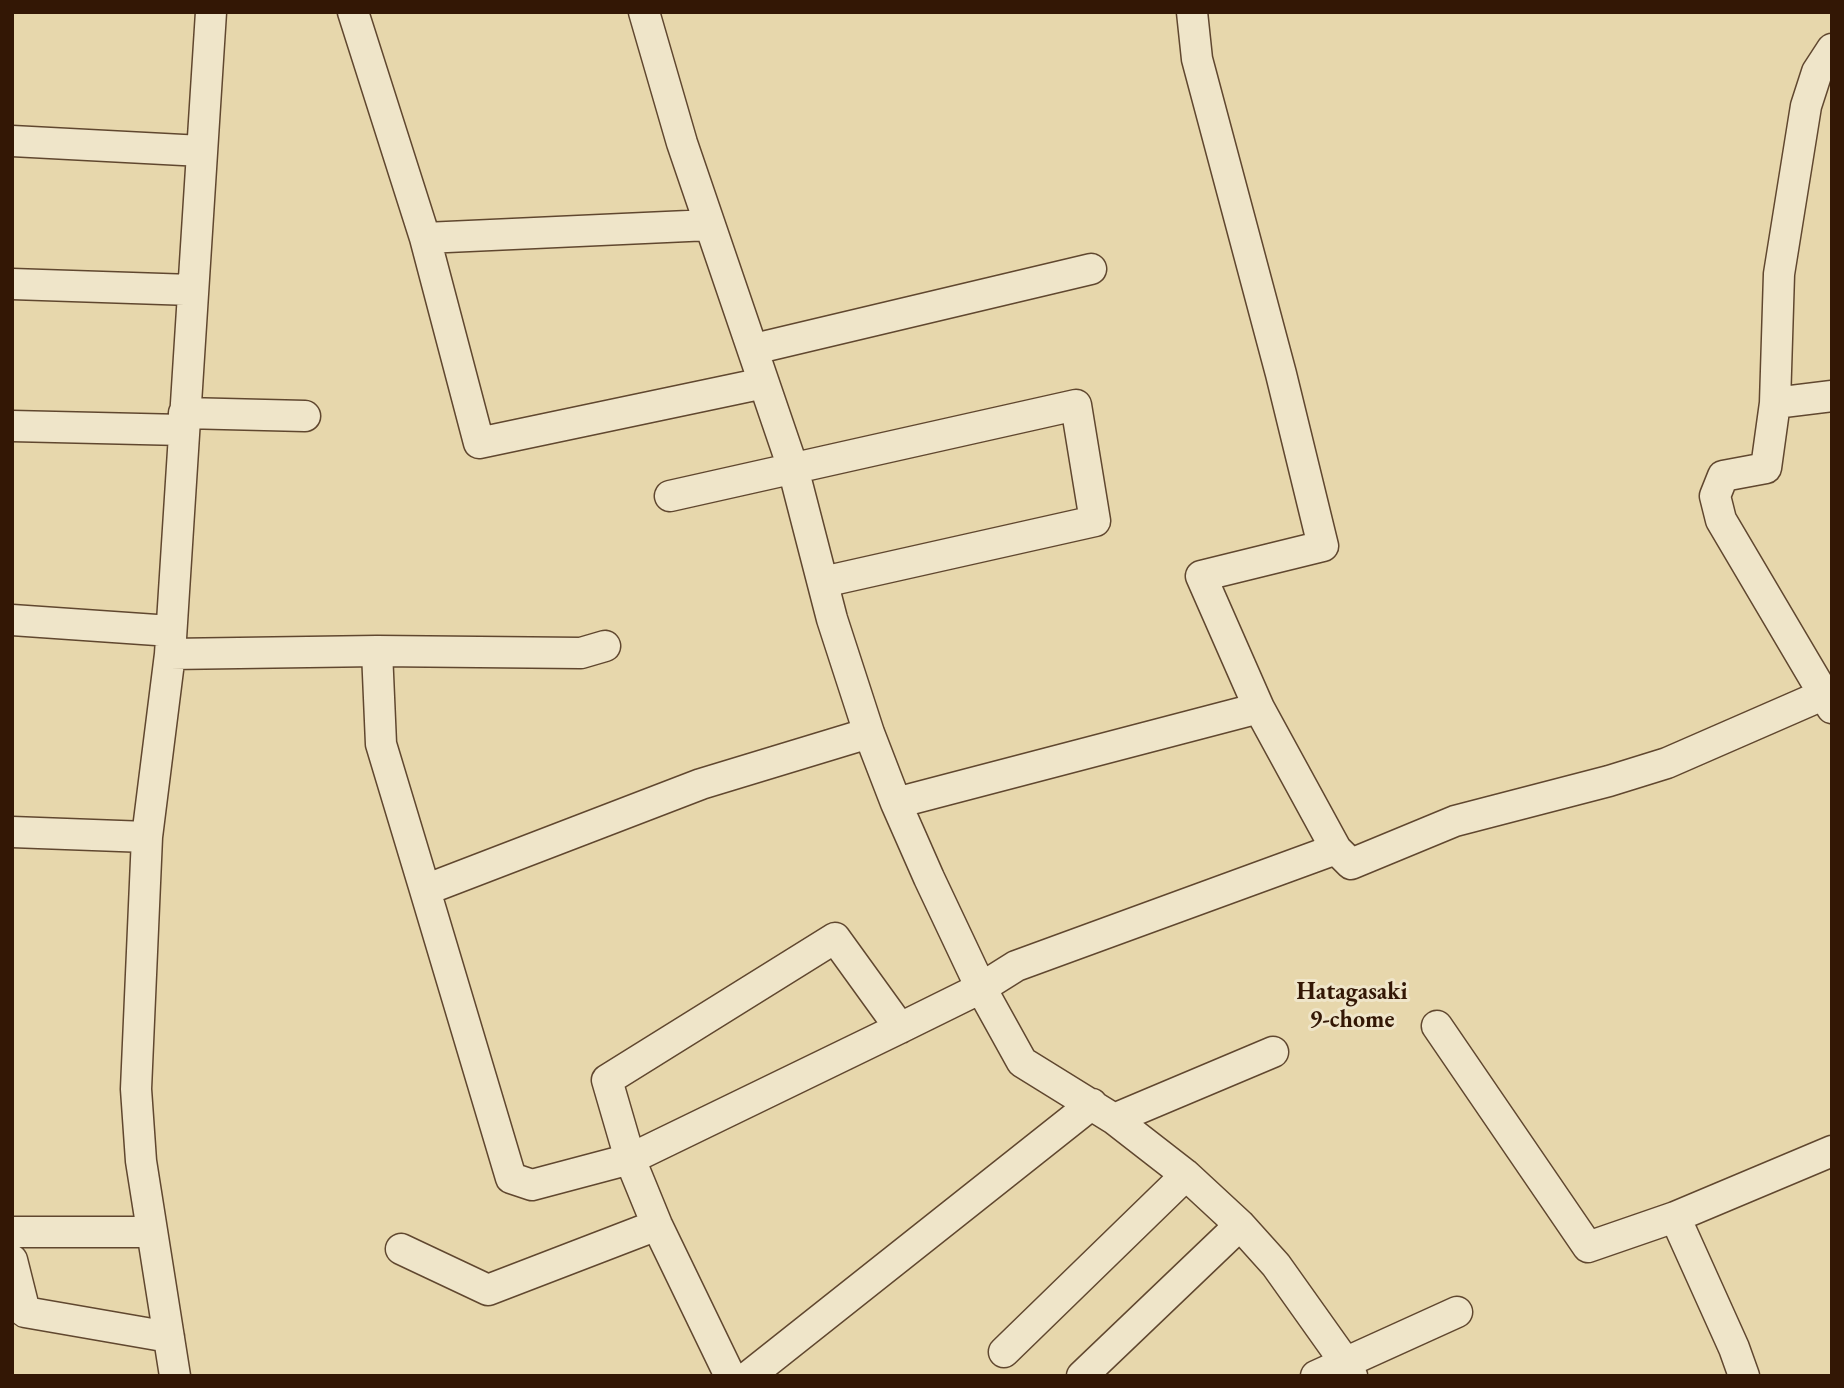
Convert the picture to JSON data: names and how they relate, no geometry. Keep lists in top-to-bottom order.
{
  "districts": ["Hatagasaki 9-chome"]
}
